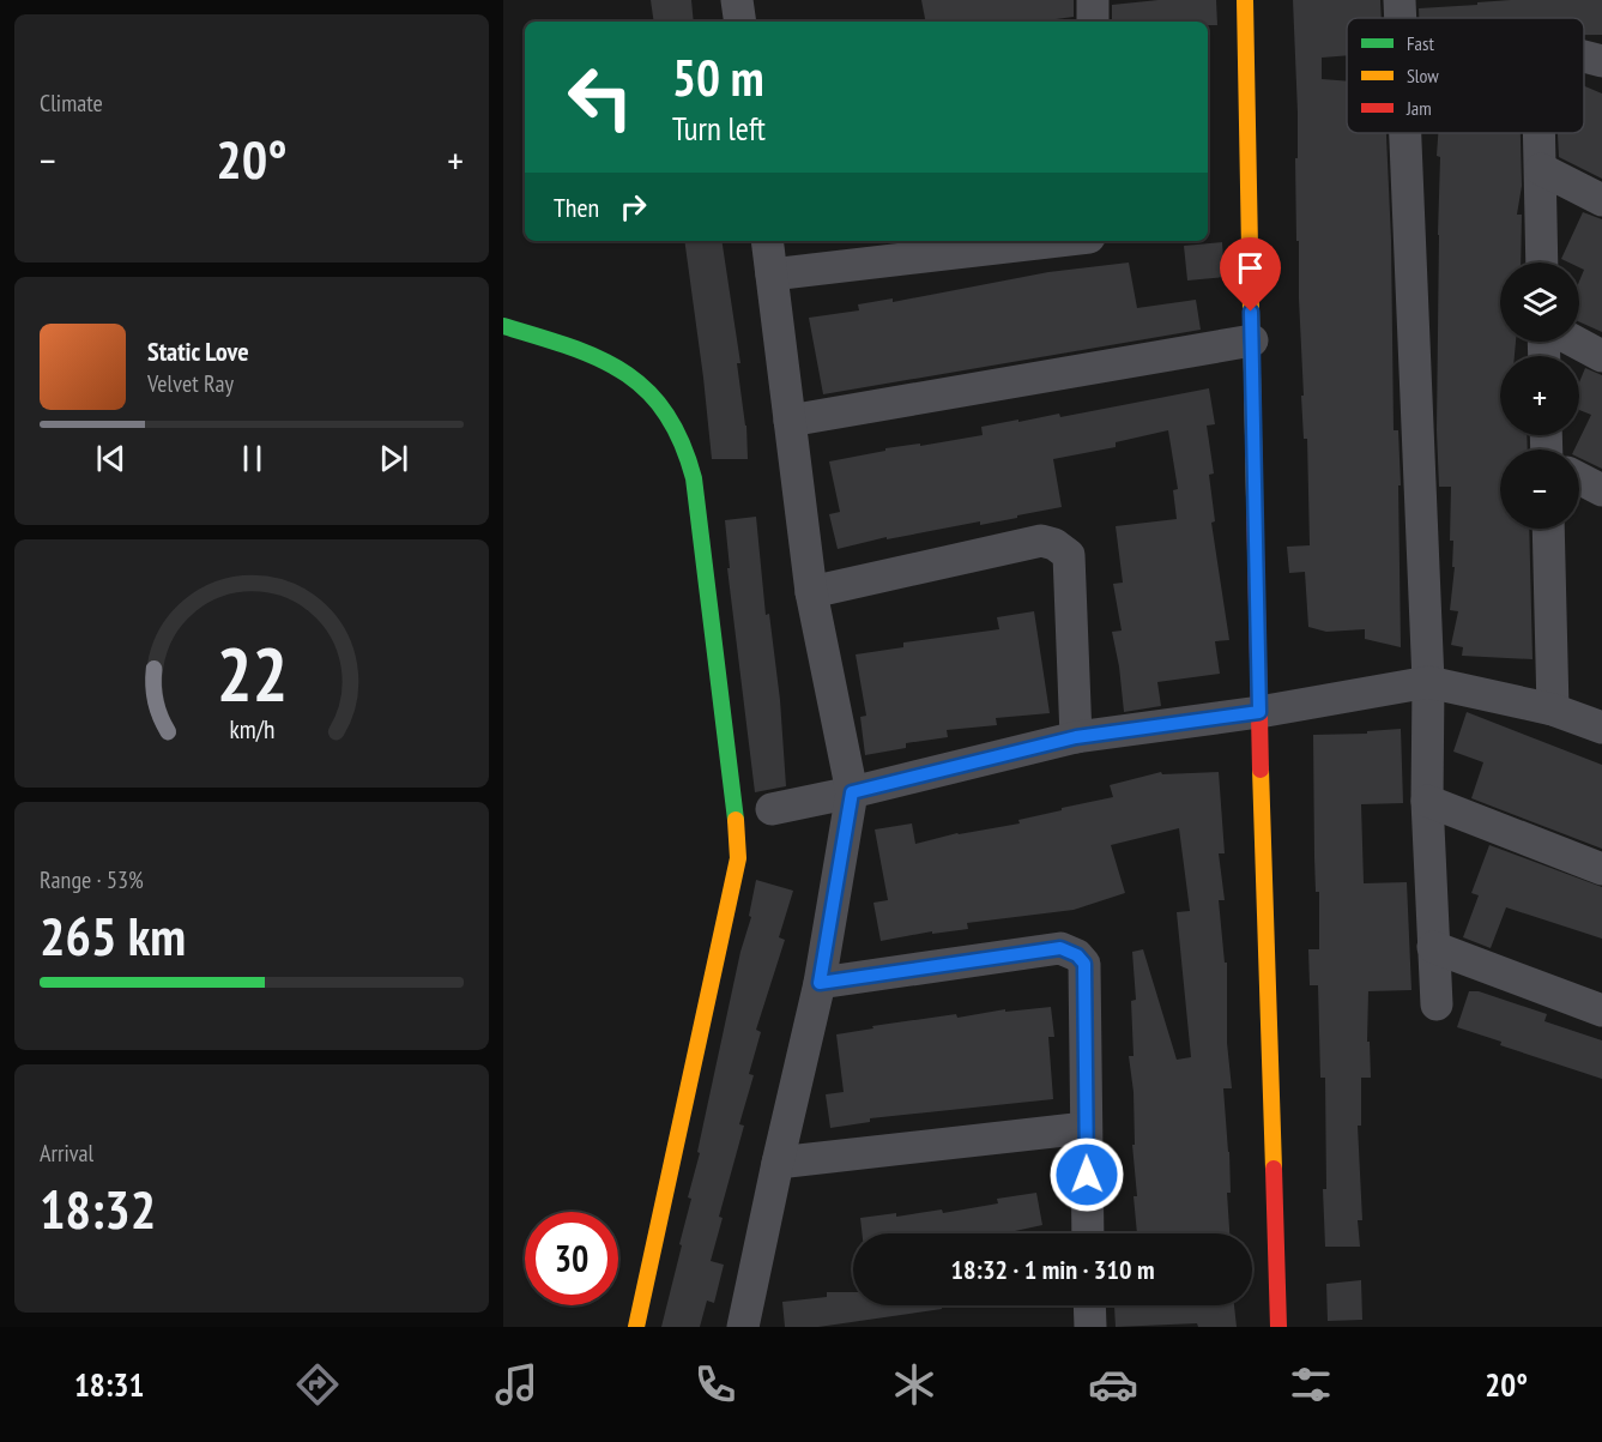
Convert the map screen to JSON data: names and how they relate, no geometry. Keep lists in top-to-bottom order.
{
  "legend": ["Fast", "Slow", "Jam"],
  "page": {
    "tile": [
      "Climate",
      ["Range · 53%", "265 km"],
      ["Arrival", "18:32"]
    ],
    "turn": ["50 m", "Turn left"],
    "heat": ["−", "20°", "+"],
    "then": "Then",
    "map_buttons": ["+", "−"],
    "song": ["Static Love", "Velvet Ray"],
    "limit": "30",
    "trip": "18:32 · 1 min · 310 m",
    "tabs": ["18:31", "20°"],
    "gauge": ["22", "km/h"]
  }
}
